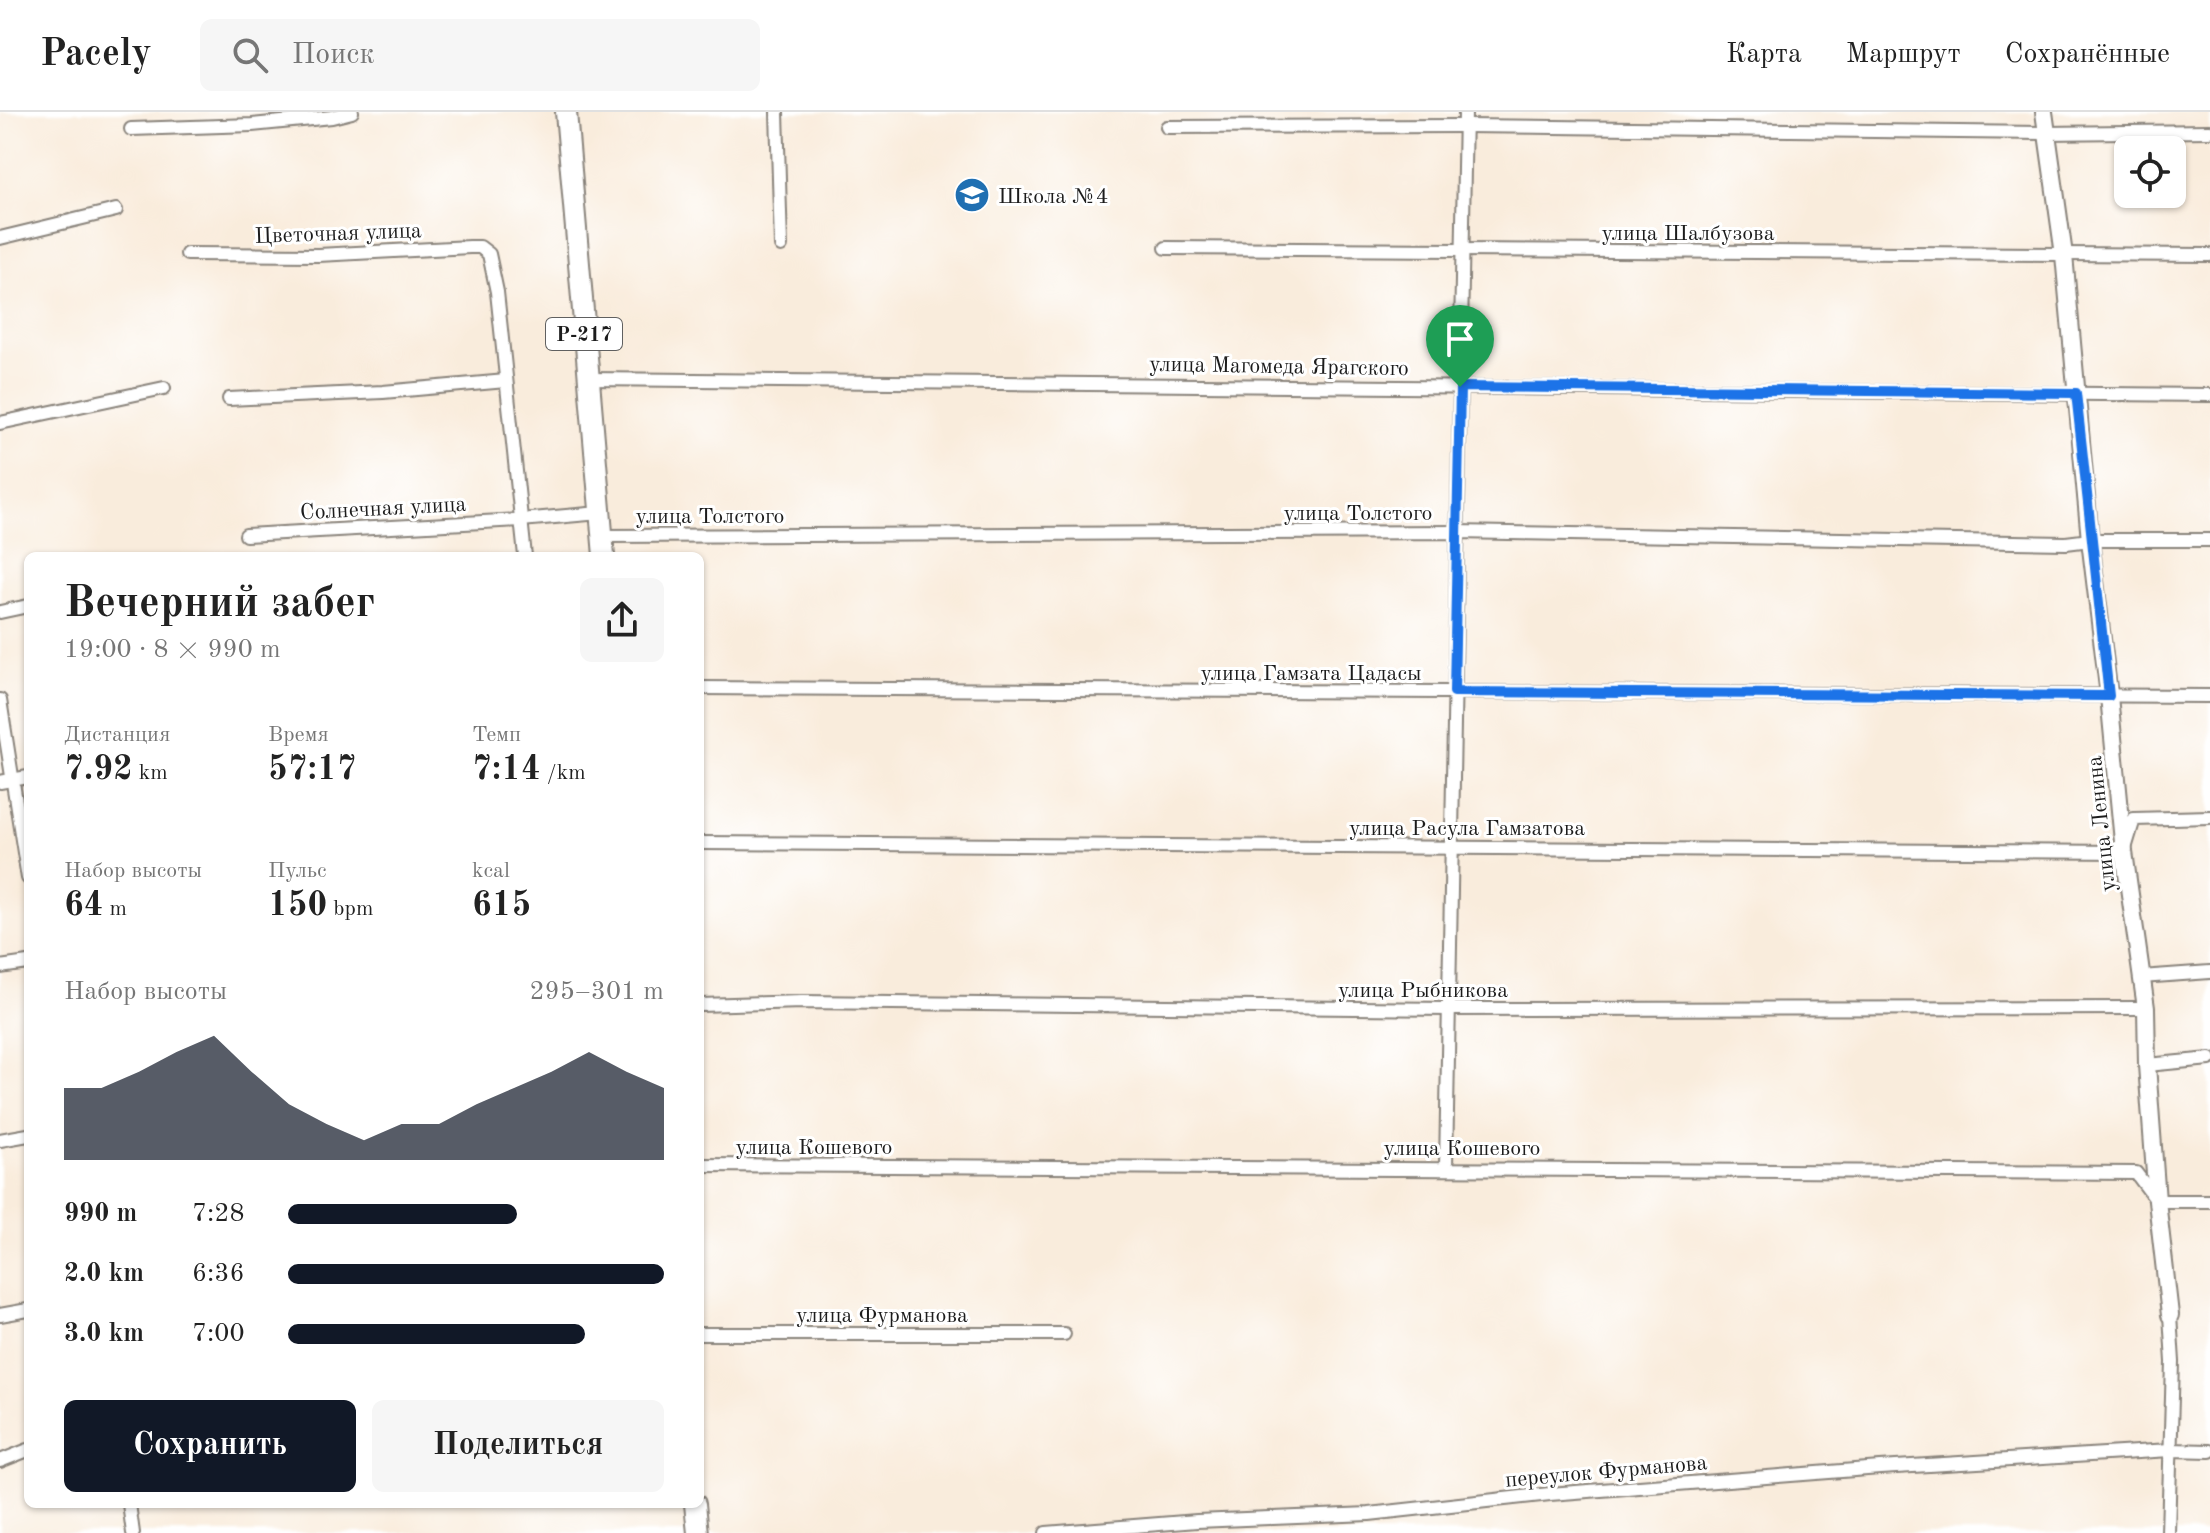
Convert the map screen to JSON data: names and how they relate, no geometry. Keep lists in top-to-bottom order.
{
  "streets": {
    "highway": ["Р-217"],
    "street": [
      "Цветочная улица",
      "улица Шалбузова",
      "улица Магомеда Ярагского",
      "Солнечная улица",
      "улица Толстого",
      "улица Гамзата Цадасы",
      "улица Ленина",
      "улица Расула Гамзатова",
      "улица Рыбникова",
      "улица Кошевого",
      "улица Фурманова",
      "переулок Фурманова"
    ]
  },
  "crossings": [
    ["улица Шалбузова", "улица Ленина"],
    ["Р-217", "улица Магомеда Ярагского"],
    ["Р-217", "Солнечная улица"],
    ["Р-217", "улица Толстого"],
    ["улица Магомеда Ярагского", "улица Ленина"],
    ["улица Толстого", "улица Ленина"],
    ["улица Гамзата Цадасы", "улица Ленина"],
    ["улица Ленина", "улица Расула Гамзатова"],
    ["улица Ленина", "улица Рыбникова"],
    ["улица Ленина", "улица Кошевого"],
    ["улица Ленина", "переулок Фурманова"]
  ],
  "places": {
    "school or university": ["Школа №4"]
  },
  "page": {
    "header": "Pacely",
    "search": "Поиск",
    "nav": ["Карта", "Маршрут", "Сохранённые"],
    "heading": ["Вечерний забег", "19:00 · 8 × 990 m"],
    "stats": [
      ["Дистанция", "7.92 km"],
      ["Время", "57:17"],
      ["Темп", "7:14 /km"],
      ["Набор высоты", "64 m"],
      ["Пульс", "150 bpm"],
      ["kcal", "615"]
    ],
    "chart": ["Набор высоты", "295–301 m"],
    "list": [
      {
        "name": "990 m",
        "note": "7:28"
      },
      {
        "name": "2.0 km",
        "note": "6:36"
      },
      {
        "name": "3.0 km",
        "note": "7:00"
      }
    ],
    "buttons": ["Сохранить", "Поделиться"]
  }
}
